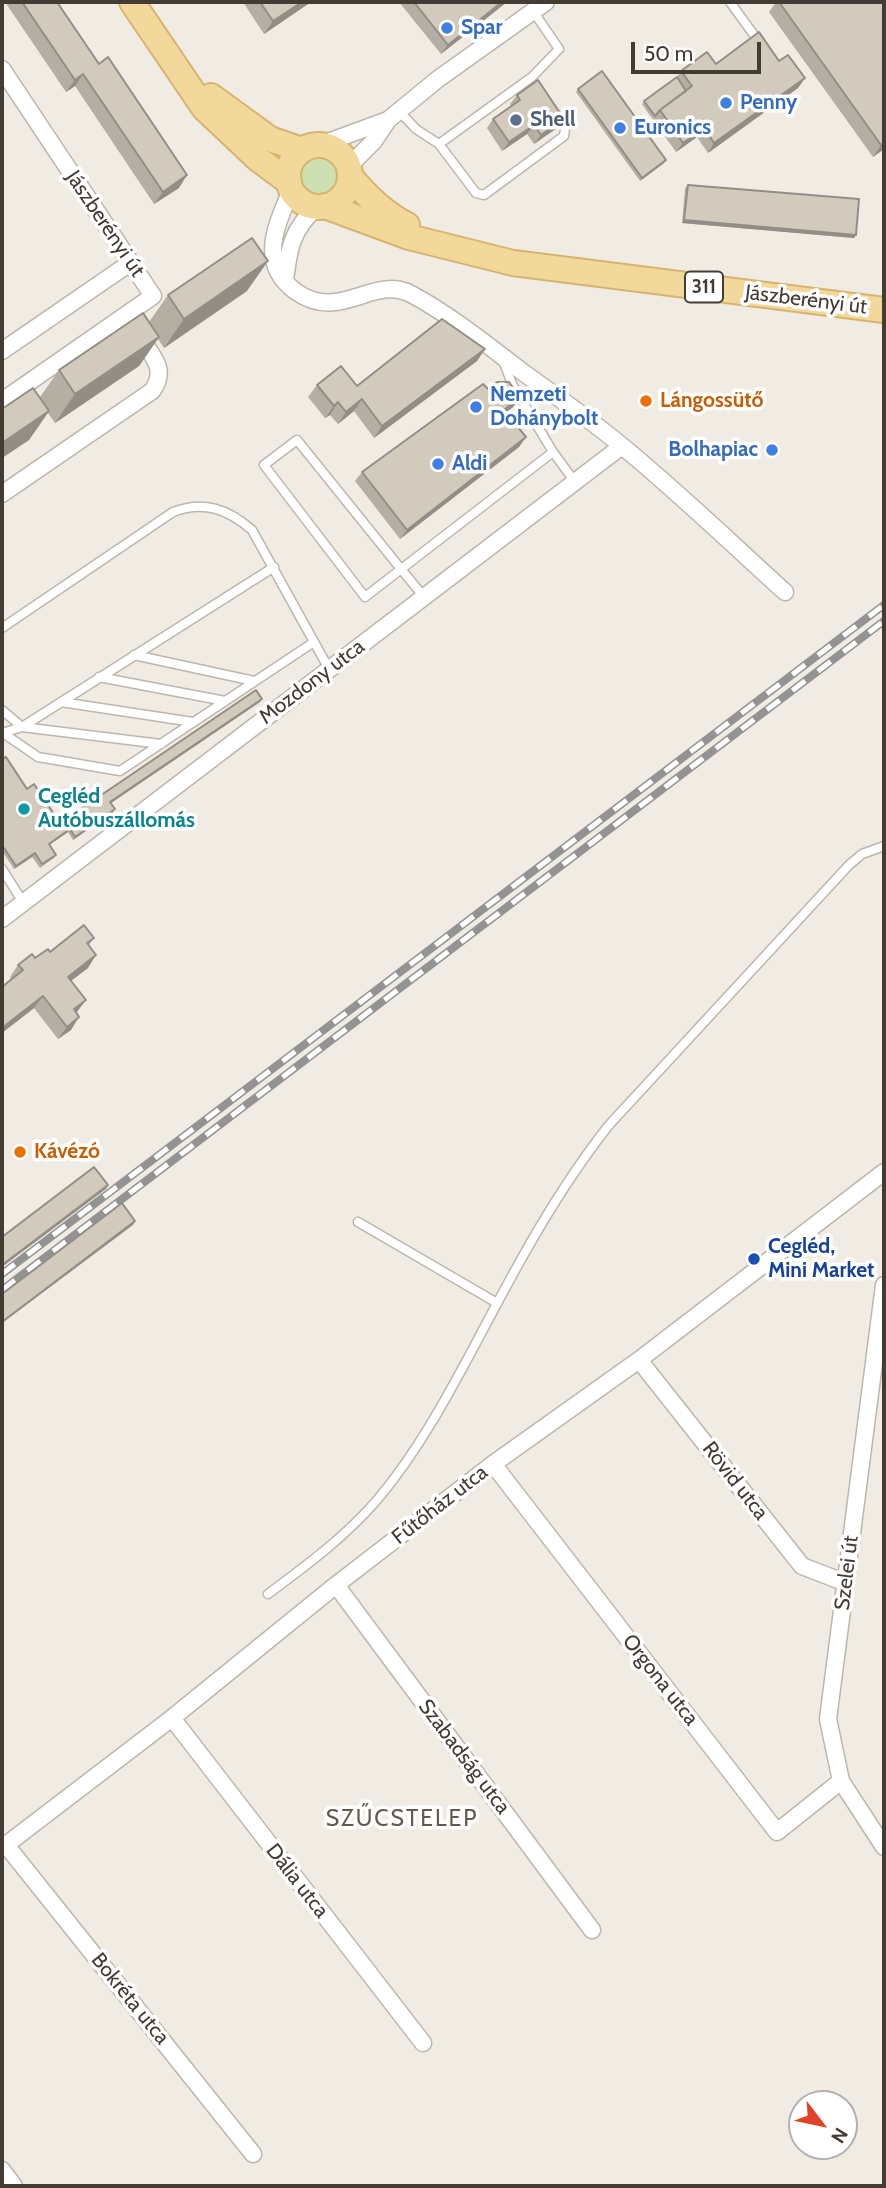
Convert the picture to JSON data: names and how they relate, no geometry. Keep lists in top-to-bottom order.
{
  "streets": {
    "main road": ["Jászberényi út", "311"],
    "street": [
      "Mozdony utca",
      "Rövid utca",
      "Fűtőház utca",
      "Szelei út",
      "Orgona utca",
      "Szabadság utca",
      "Dália utca",
      "Bokréta utca"
    ]
  },
  "crossings": [
    ["Jászberényi út", "311"],
    ["Rövid utca", "Fűtőház utca"],
    ["Rövid utca", "Szelei út"],
    ["Fűtőház utca", "Orgona utca"],
    ["Fűtőház utca", "Szabadság utca"],
    ["Fűtőház utca", "Dália utca"],
    ["Fűtőház utca", "Bokréta utca"],
    ["Szelei út", "Orgona utca"]
  ],
  "districts": ["SZŰCSTELEP"],
  "places": [
    "Spar",
    "Penny",
    "Shell",
    "Euronics",
    "Lángossütő",
    "Nemzeti Dohánybolt",
    "Bolhapiac",
    "Aldi",
    "Cegléd Autóbuszállomás",
    "Kávézó",
    "Cegléd, Mini Market"
  ],
  "scale_bar": "50 m",
  "north": "bottom right"
}
